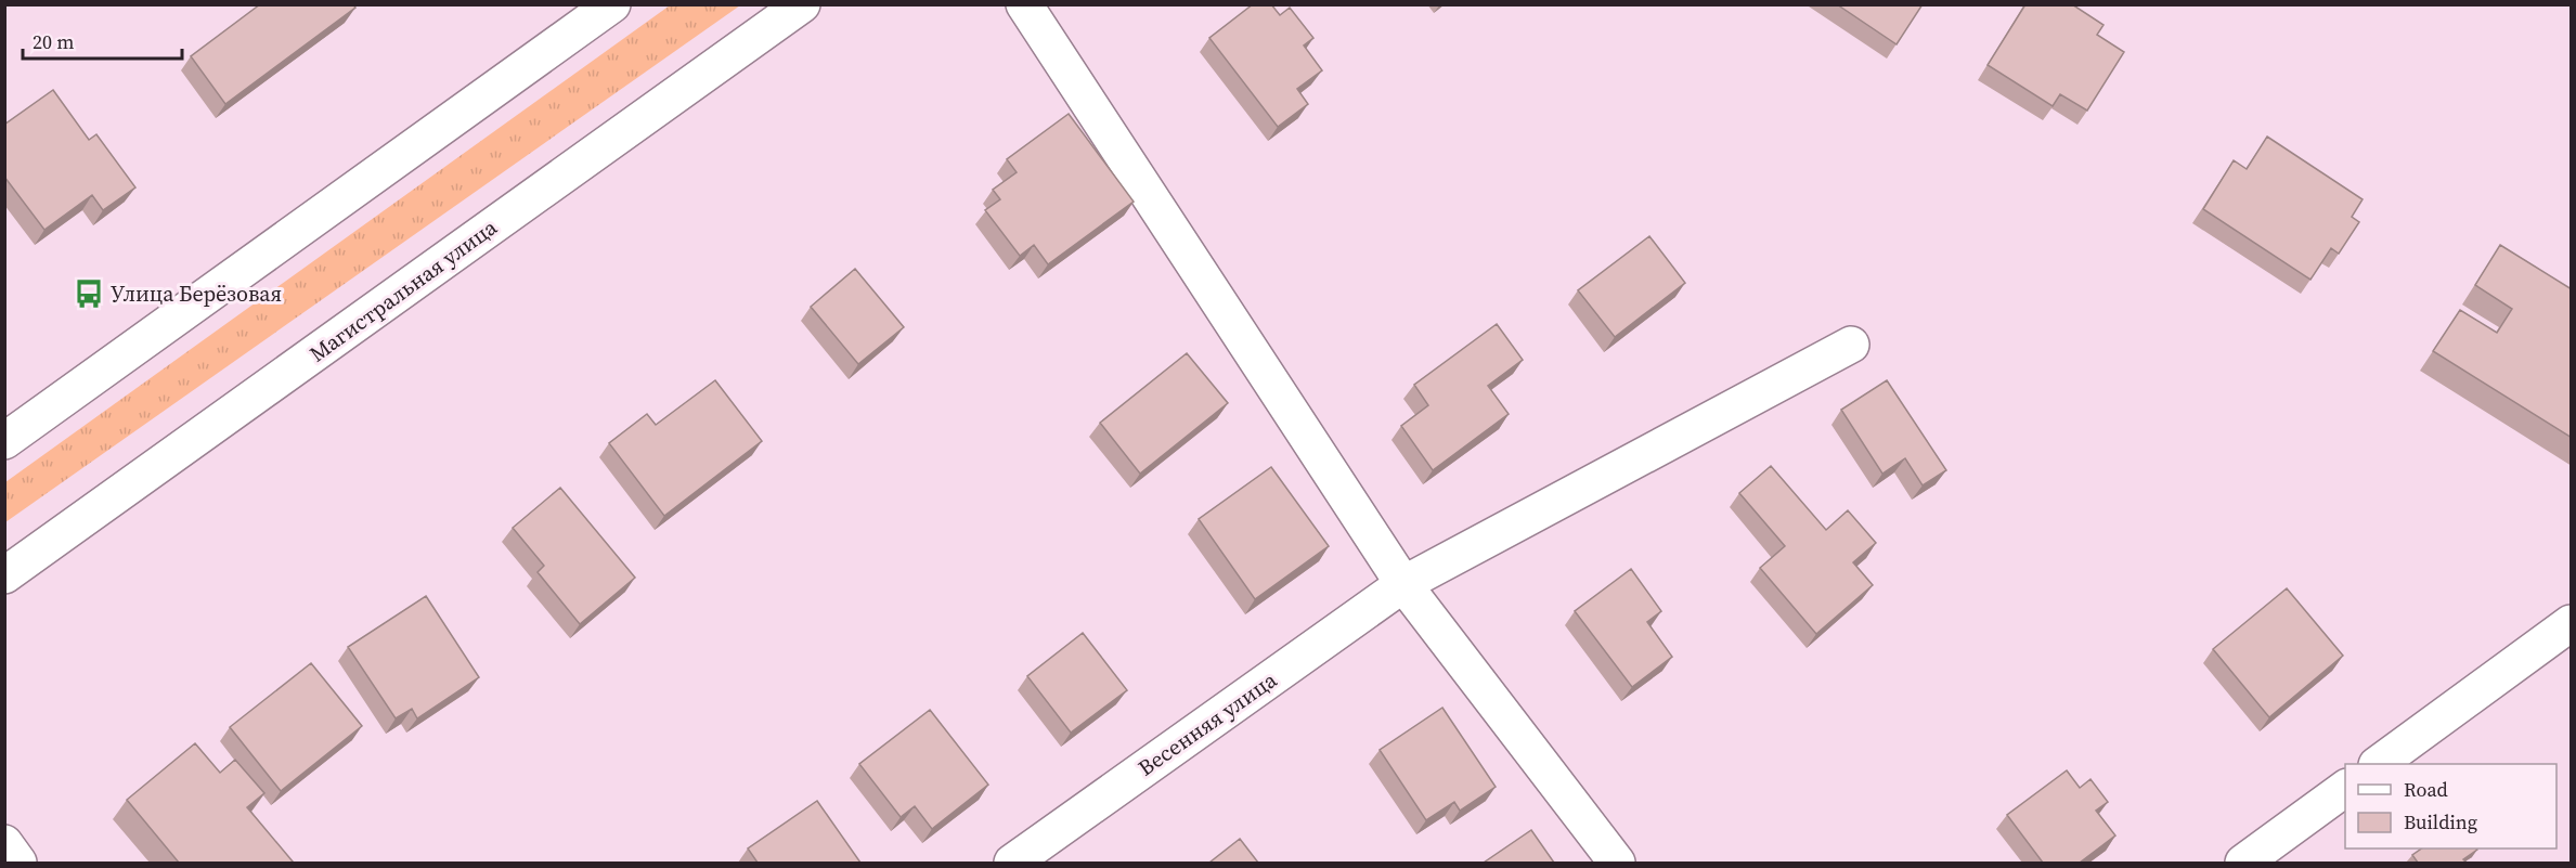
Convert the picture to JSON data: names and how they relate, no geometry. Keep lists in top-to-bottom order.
{
  "streets": {
    "street": ["Магистральная улица", "Весенняя улица"]
  },
  "places": {
    "bus stop": ["Улица Берёзовая"]
  },
  "legend": ["Road", "Building"],
  "scale_bar": "20 m"
}
